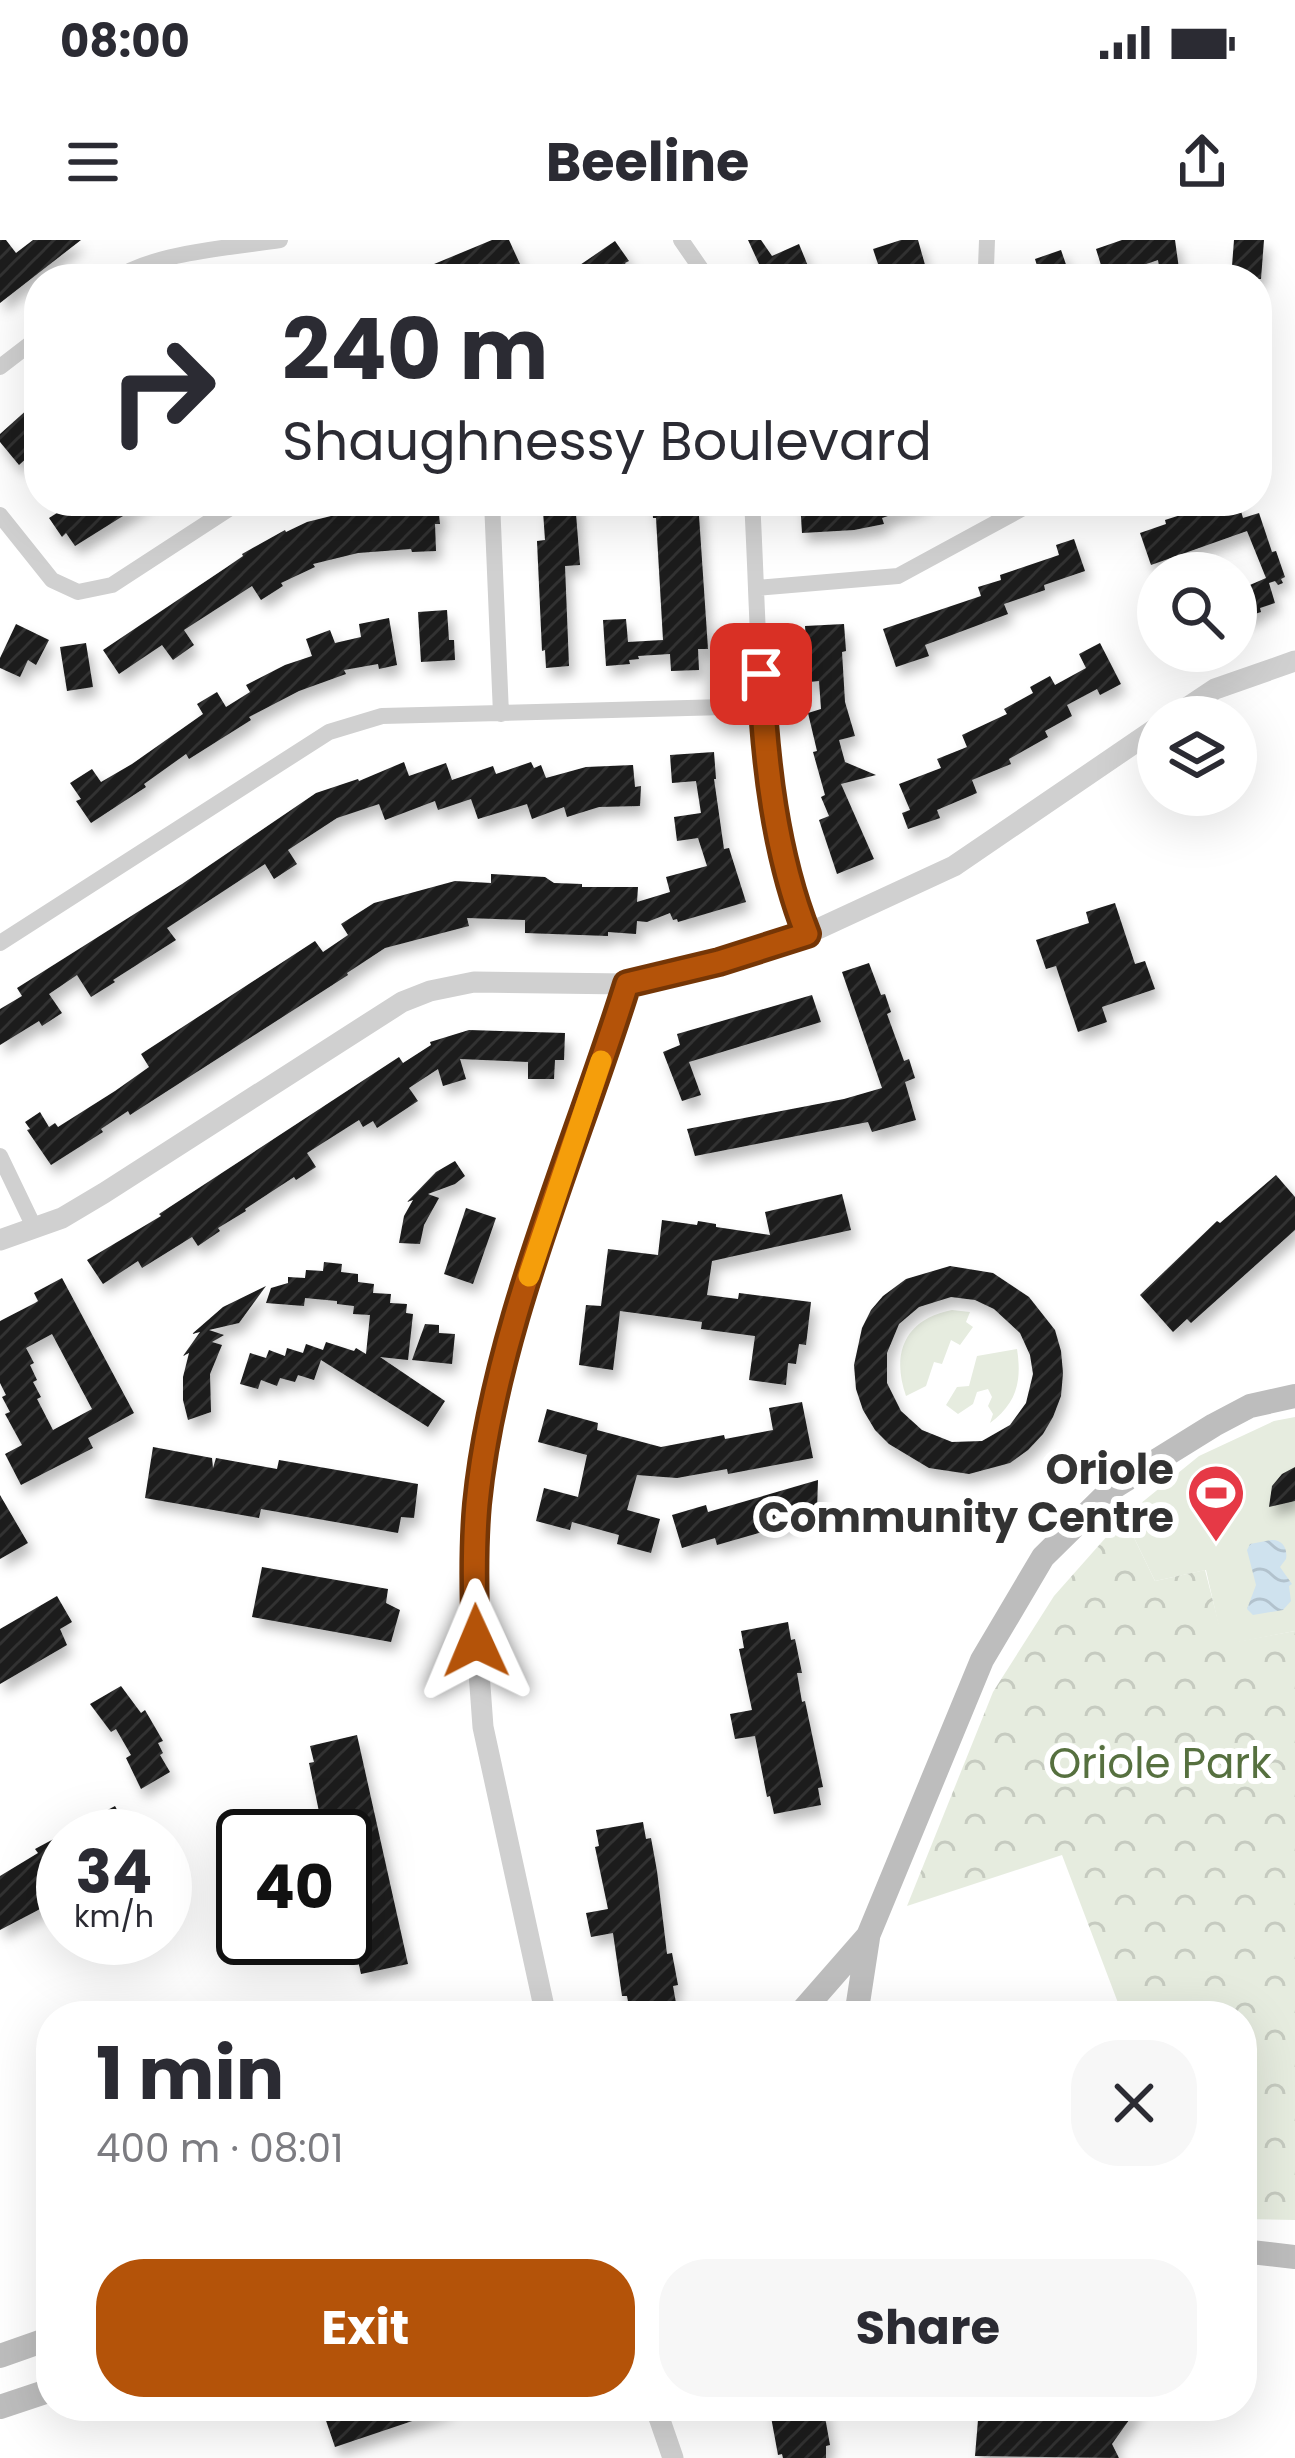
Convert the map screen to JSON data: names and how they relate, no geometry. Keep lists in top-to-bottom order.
{
  "parks": ["Oriole Park"],
  "places": {
    "sports": ["Oriole Community Centre"]
  },
  "page": {
    "status": "08:00",
    "header": "Beeline",
    "turn": ["240 m", "Shaughnessy Boulevard"],
    "speed": "34 km/h",
    "limit": "40",
    "heading": ["1 min", "400 m · 08:01"],
    "buttons": ["Exit", "Share"]
  }
}
